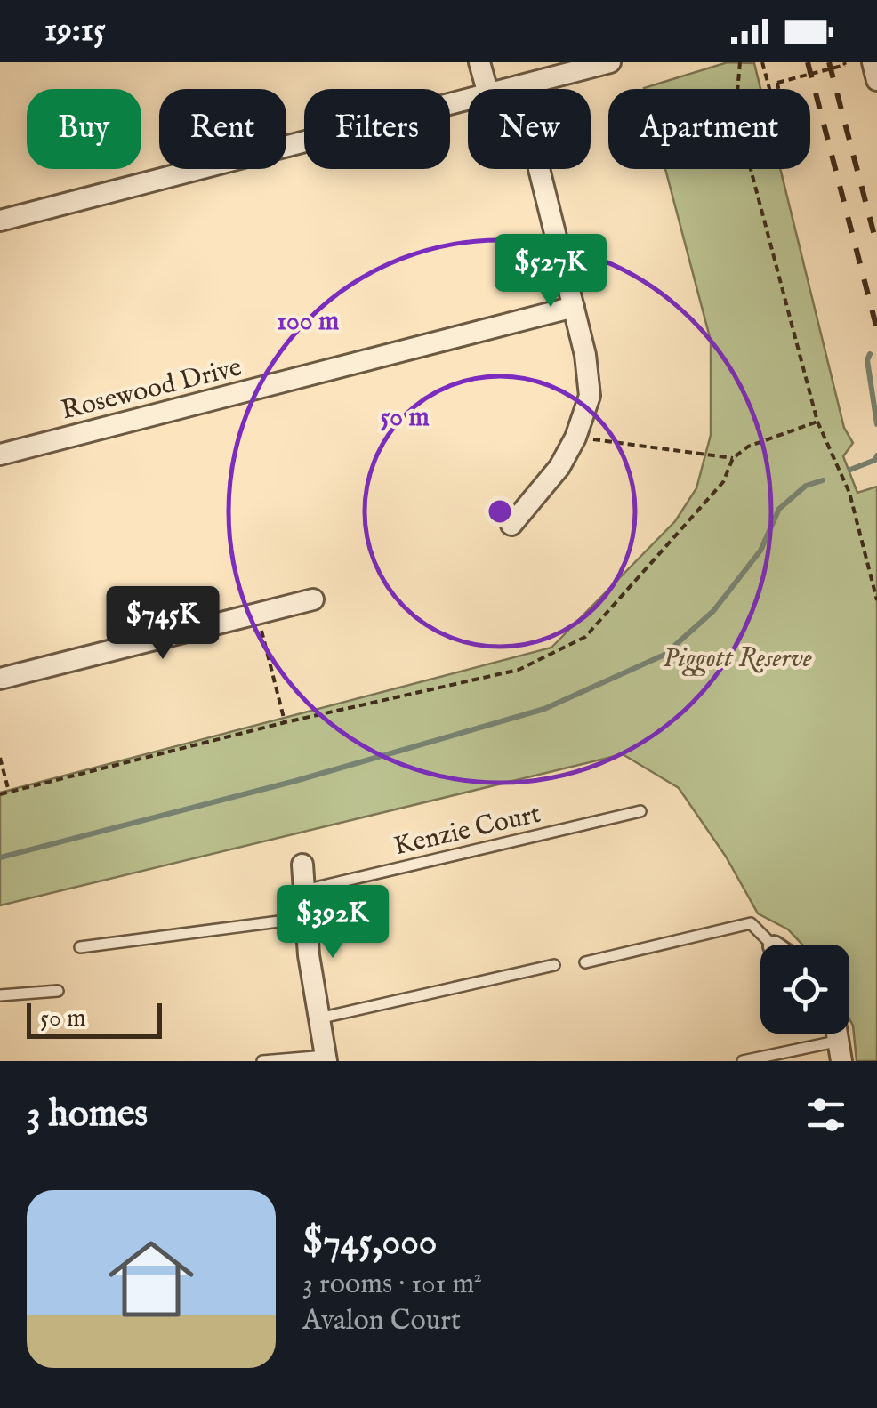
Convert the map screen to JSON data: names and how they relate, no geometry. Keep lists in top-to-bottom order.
{
  "streets": {
    "street": ["Rosewood Drive"],
    "lane": ["Kenzie Court"]
  },
  "parks": ["Piggott Reserve"],
  "scale_bar": "50 m",
  "page": {
    "status": "19:15",
    "chip": [
      "Buy",
      "Rent",
      "Filters",
      "New",
      "Apartment"
    ],
    "price": ["$527K", "$745K", "$392K"],
    "scale": "50 m",
    "heading": "3 homes",
    "list": [
      {
        "name": "$745,000",
        "note": "3 rooms · 101 m² · Avalon Court"
      }
    ]
  },
  "rings": ["100 m", "50 m"]
}
